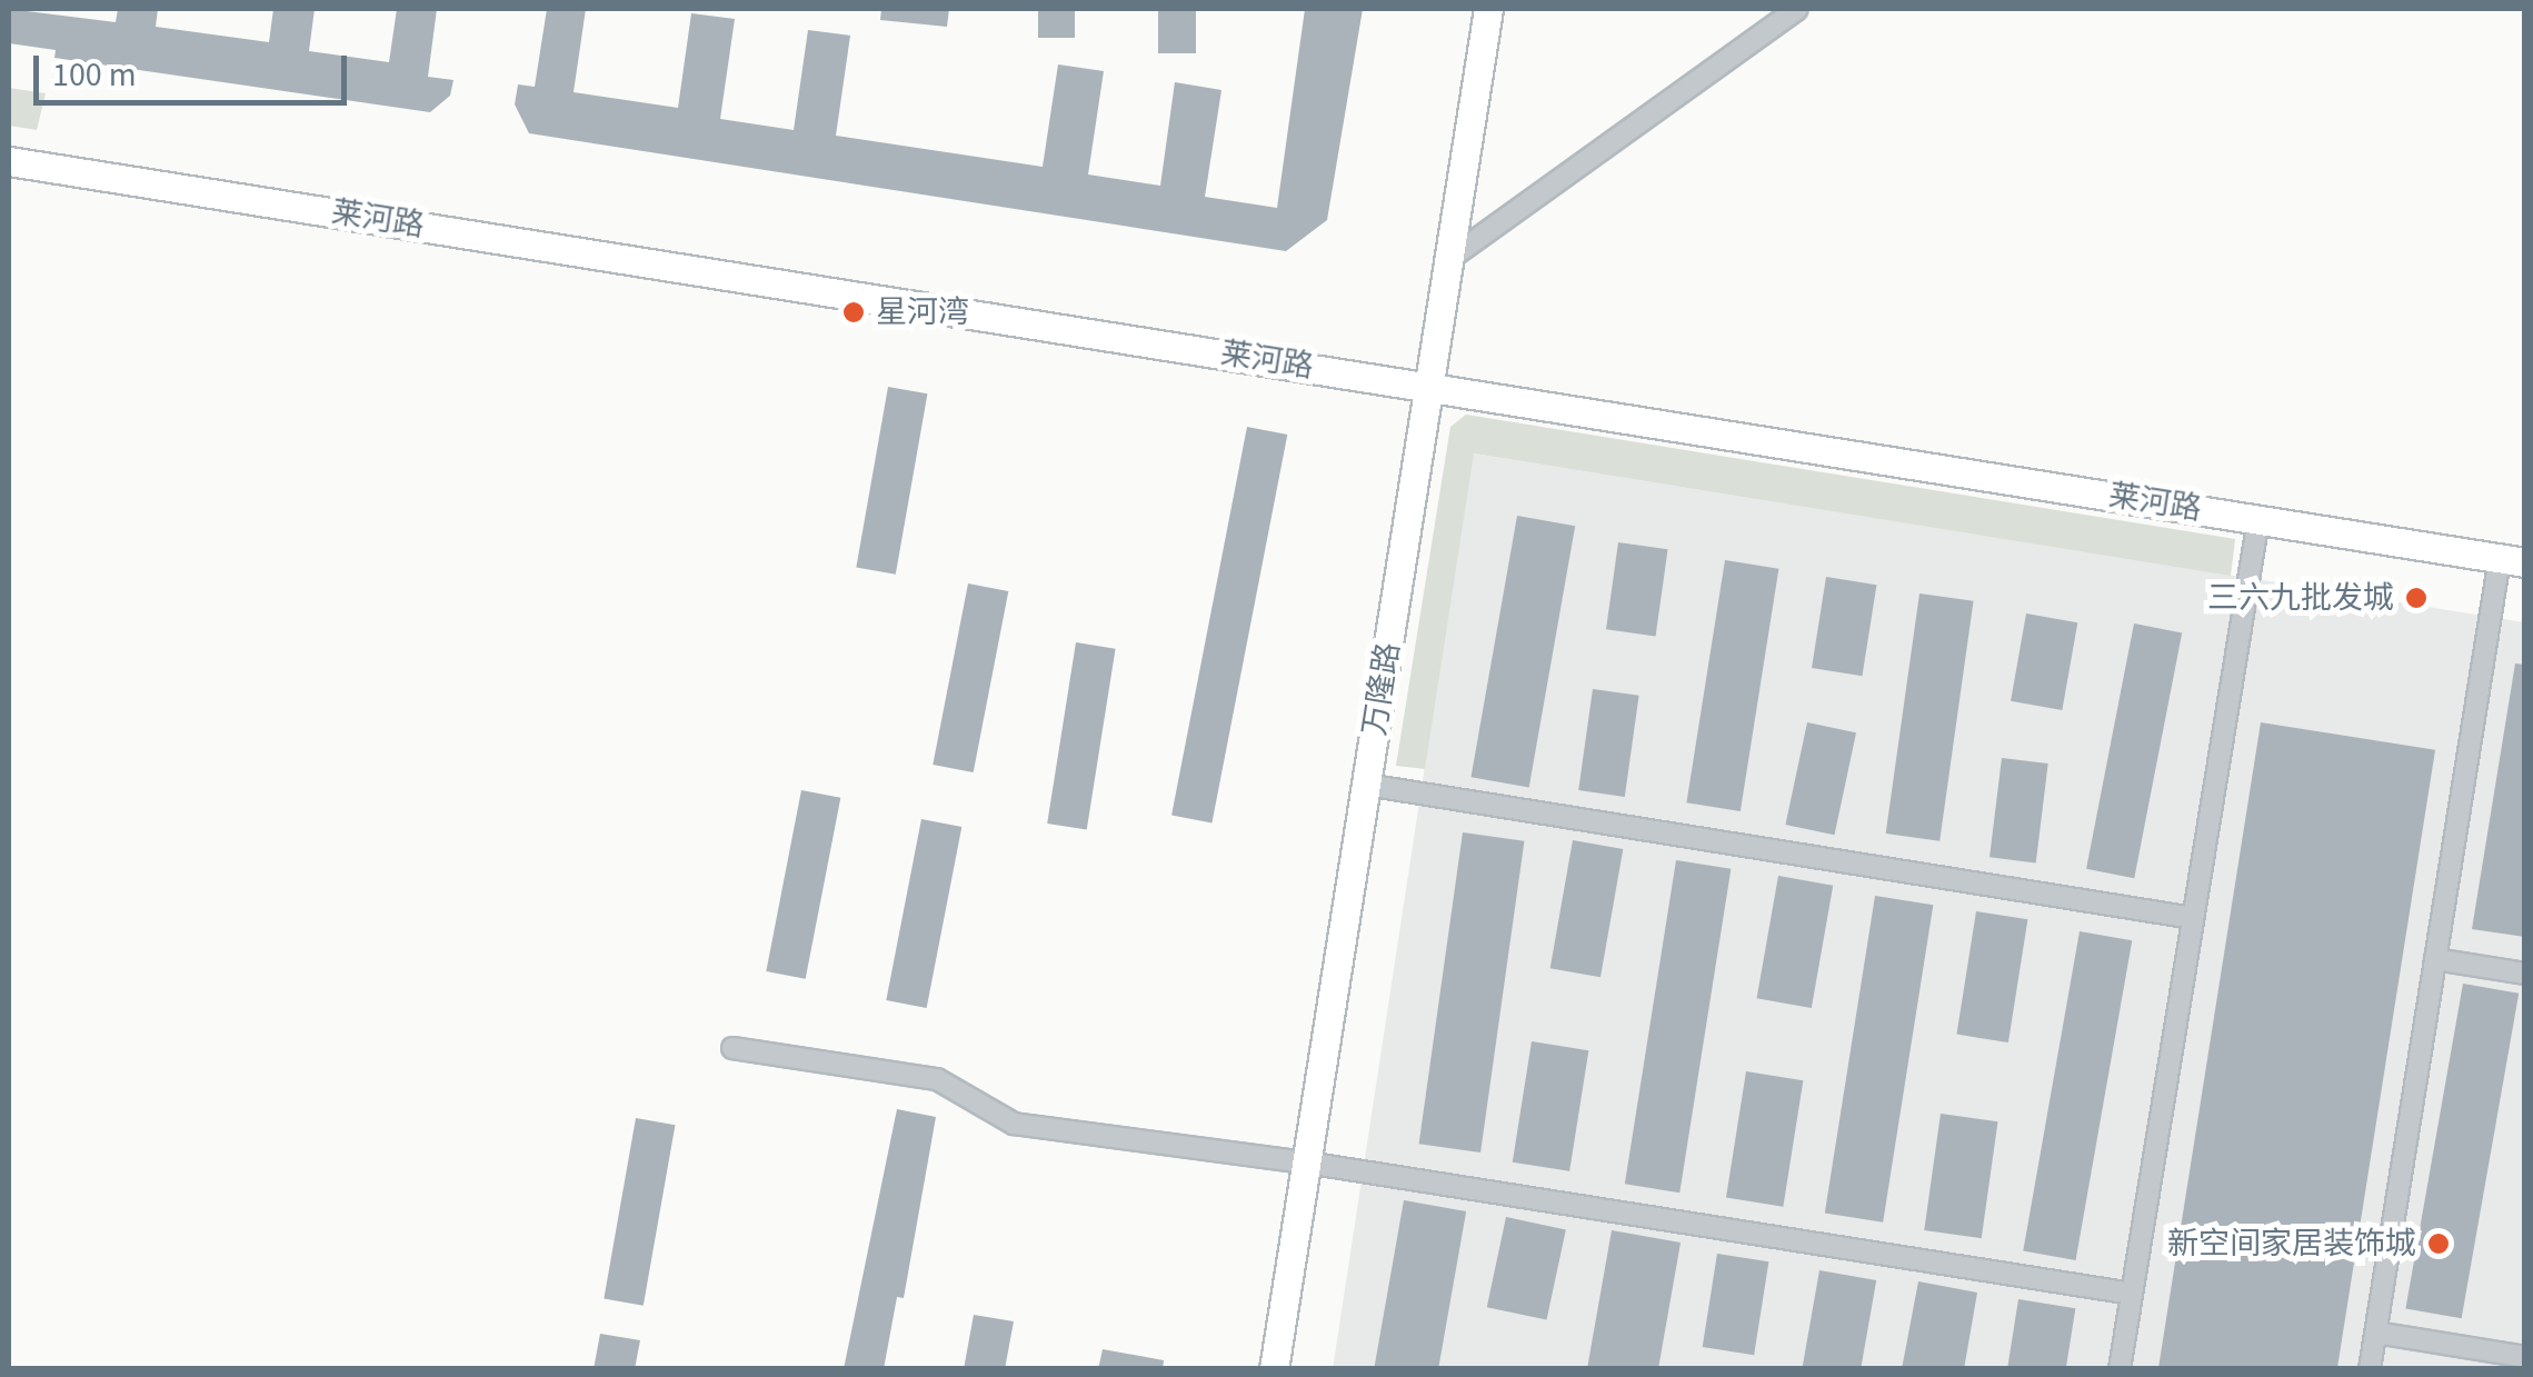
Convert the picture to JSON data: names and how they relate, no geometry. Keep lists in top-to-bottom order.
{
  "streets": {
    "street": ["莱河路", "万隆路"]
  },
  "crossings": [
    ["莱河路", "万隆路"]
  ],
  "places": ["星河湾", "三六九批发城", "新空间家居装饰城"],
  "scale_bar": "100 m"
}
